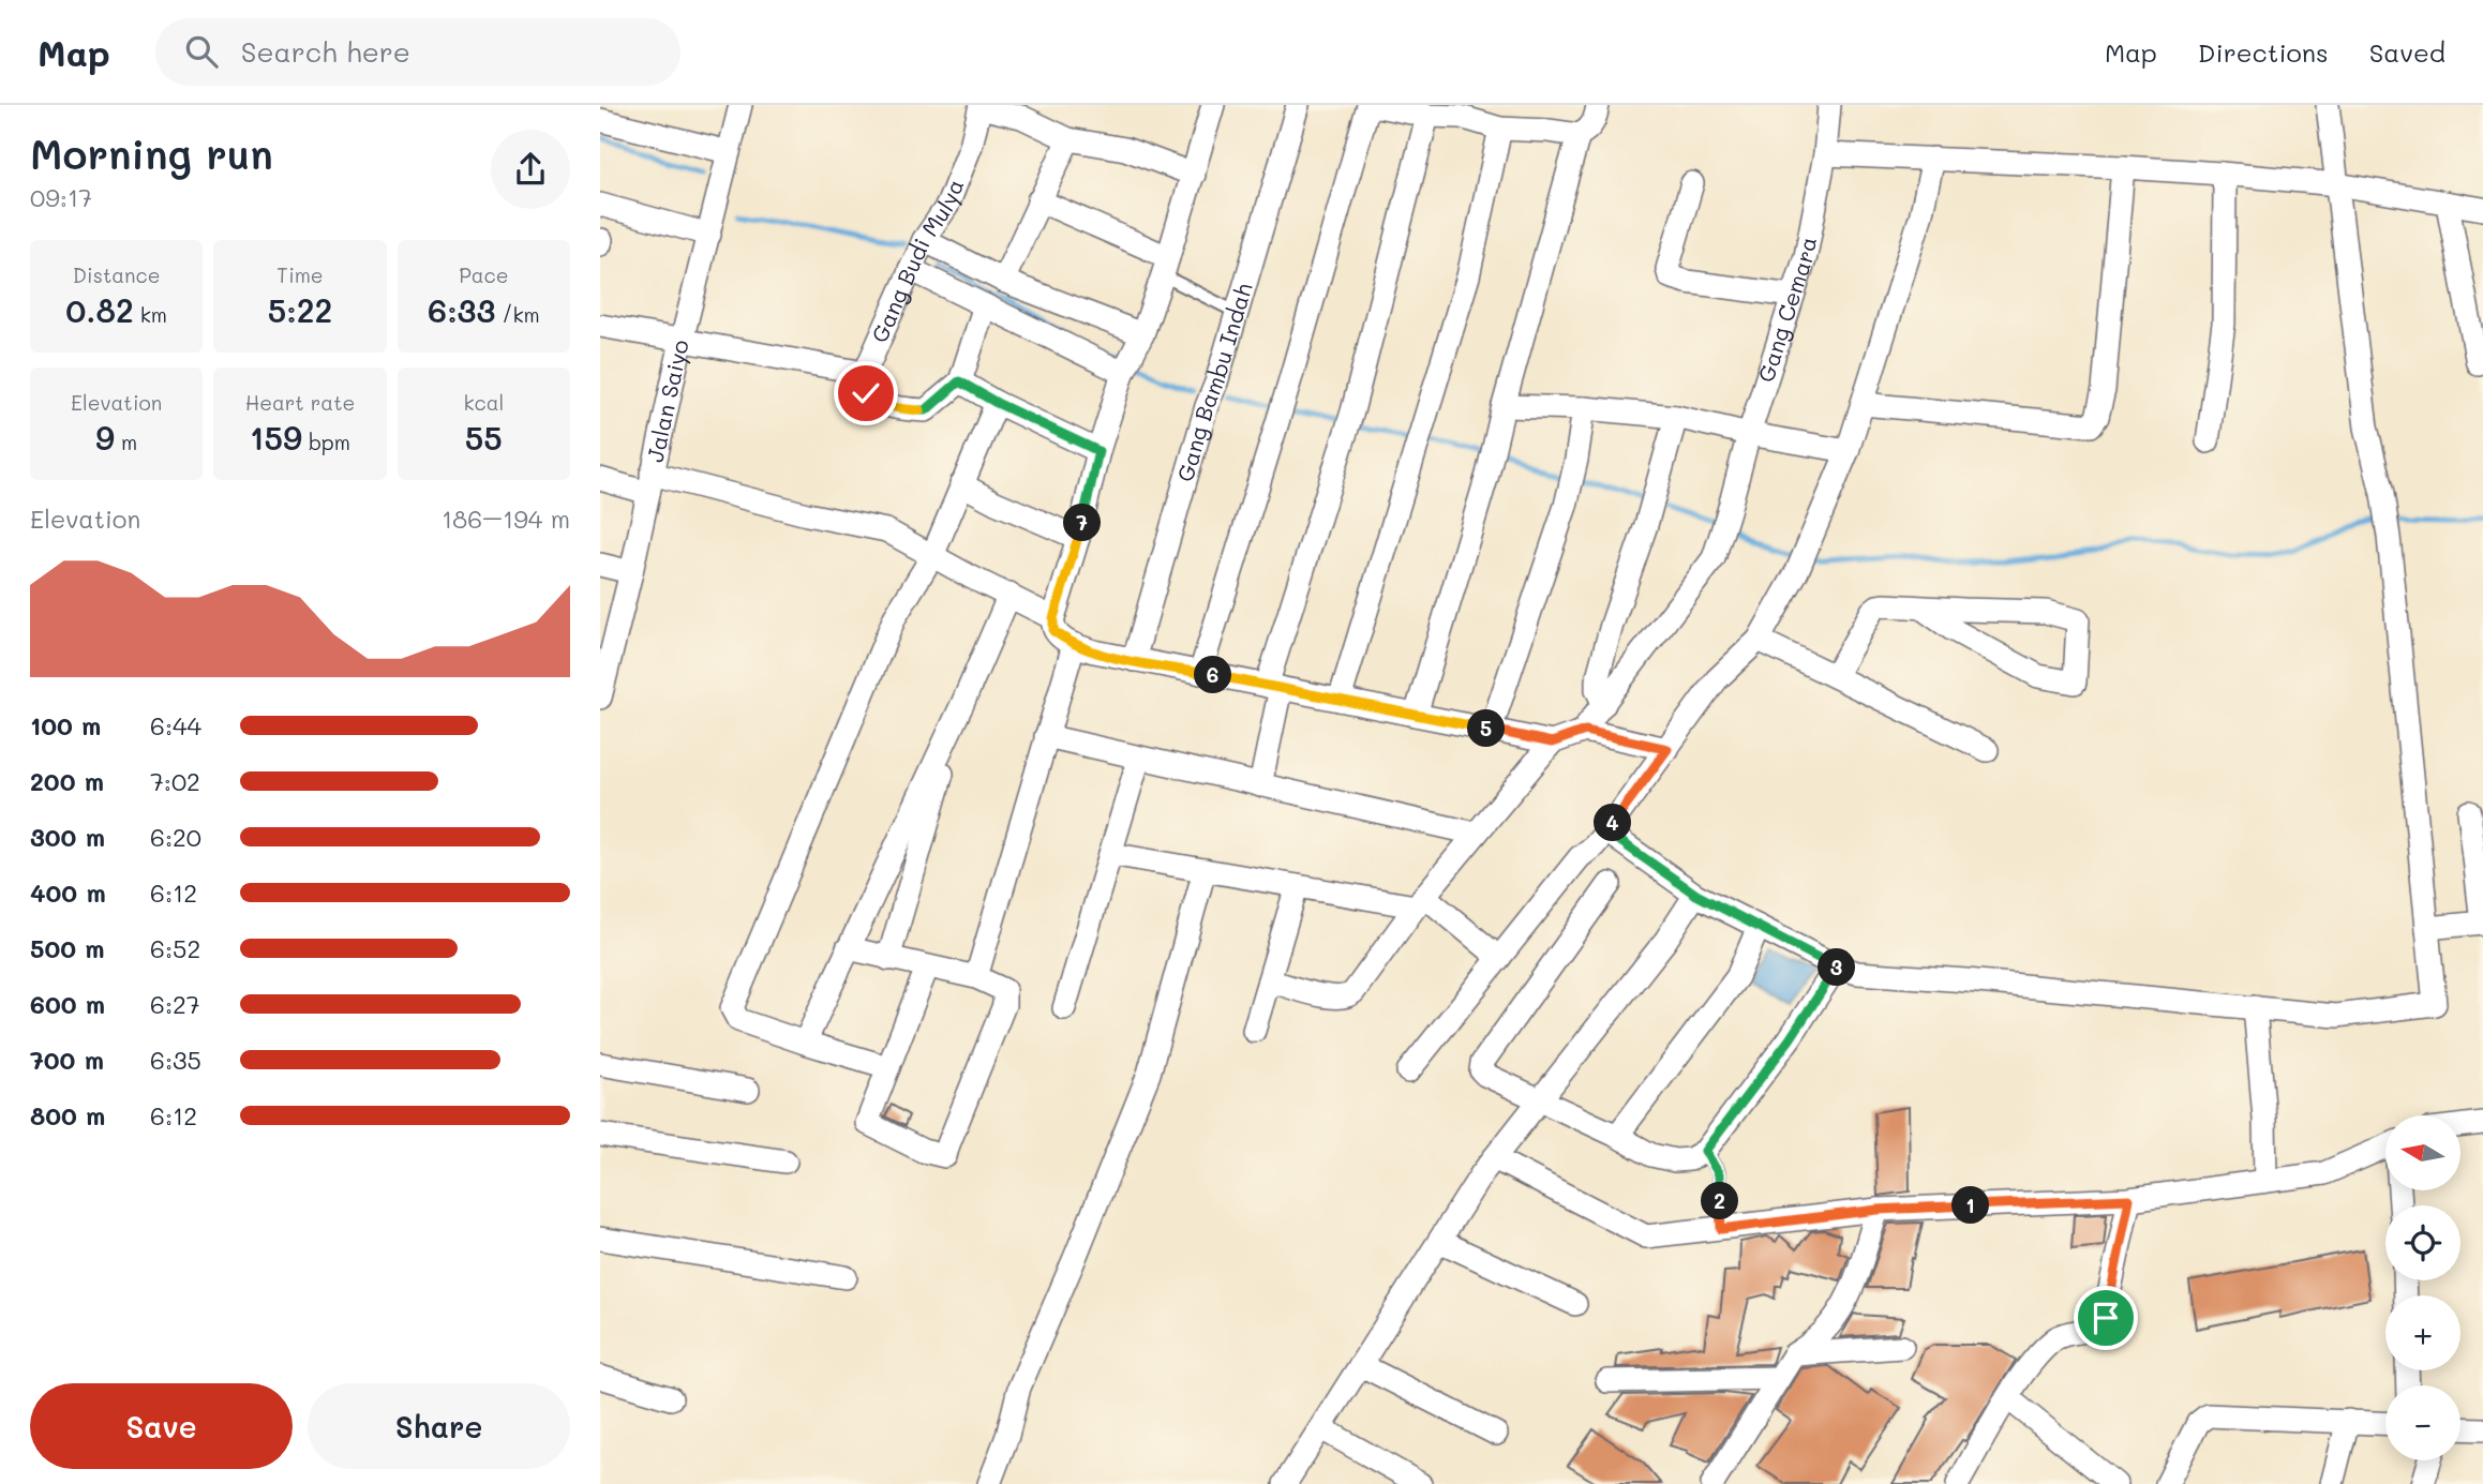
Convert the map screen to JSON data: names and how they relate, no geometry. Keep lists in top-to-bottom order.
{
  "streets": {
    "street": [
      "Gang Budi Mulya",
      "Gang Cemara",
      "Gang Bambu Indah",
      "Jalan Saiyo"
    ]
  },
  "north": "left",
  "page": {
    "header": "Map",
    "search": "Search here",
    "nav": ["Map", "Directions", "Saved"],
    "heading": ["Morning run", "09:17"],
    "stats": [
      ["Distance", "0.82 km"],
      ["Time", "5:22"],
      ["Pace", "6:33 /km"],
      ["Elevation", "9 m"],
      ["Heart rate", "159 bpm"],
      ["kcal", "55"]
    ],
    "chart": ["Elevation", "186–194 m"],
    "pins": [
      "7",
      "6",
      "5",
      "4",
      "3",
      "2",
      "1"
    ],
    "list": [
      {
        "name": "100 m",
        "note": "6:44"
      },
      {
        "name": "200 m",
        "note": "7:02"
      },
      {
        "name": "300 m",
        "note": "6:20"
      },
      {
        "name": "400 m",
        "note": "6:12"
      },
      {
        "name": "500 m",
        "note": "6:52"
      },
      {
        "name": "600 m",
        "note": "6:27"
      },
      {
        "name": "700 m",
        "note": "6:35"
      },
      {
        "name": "800 m",
        "note": "6:12"
      }
    ],
    "map_buttons": ["+", "−"],
    "buttons": ["Save", "Share"]
  }
}
